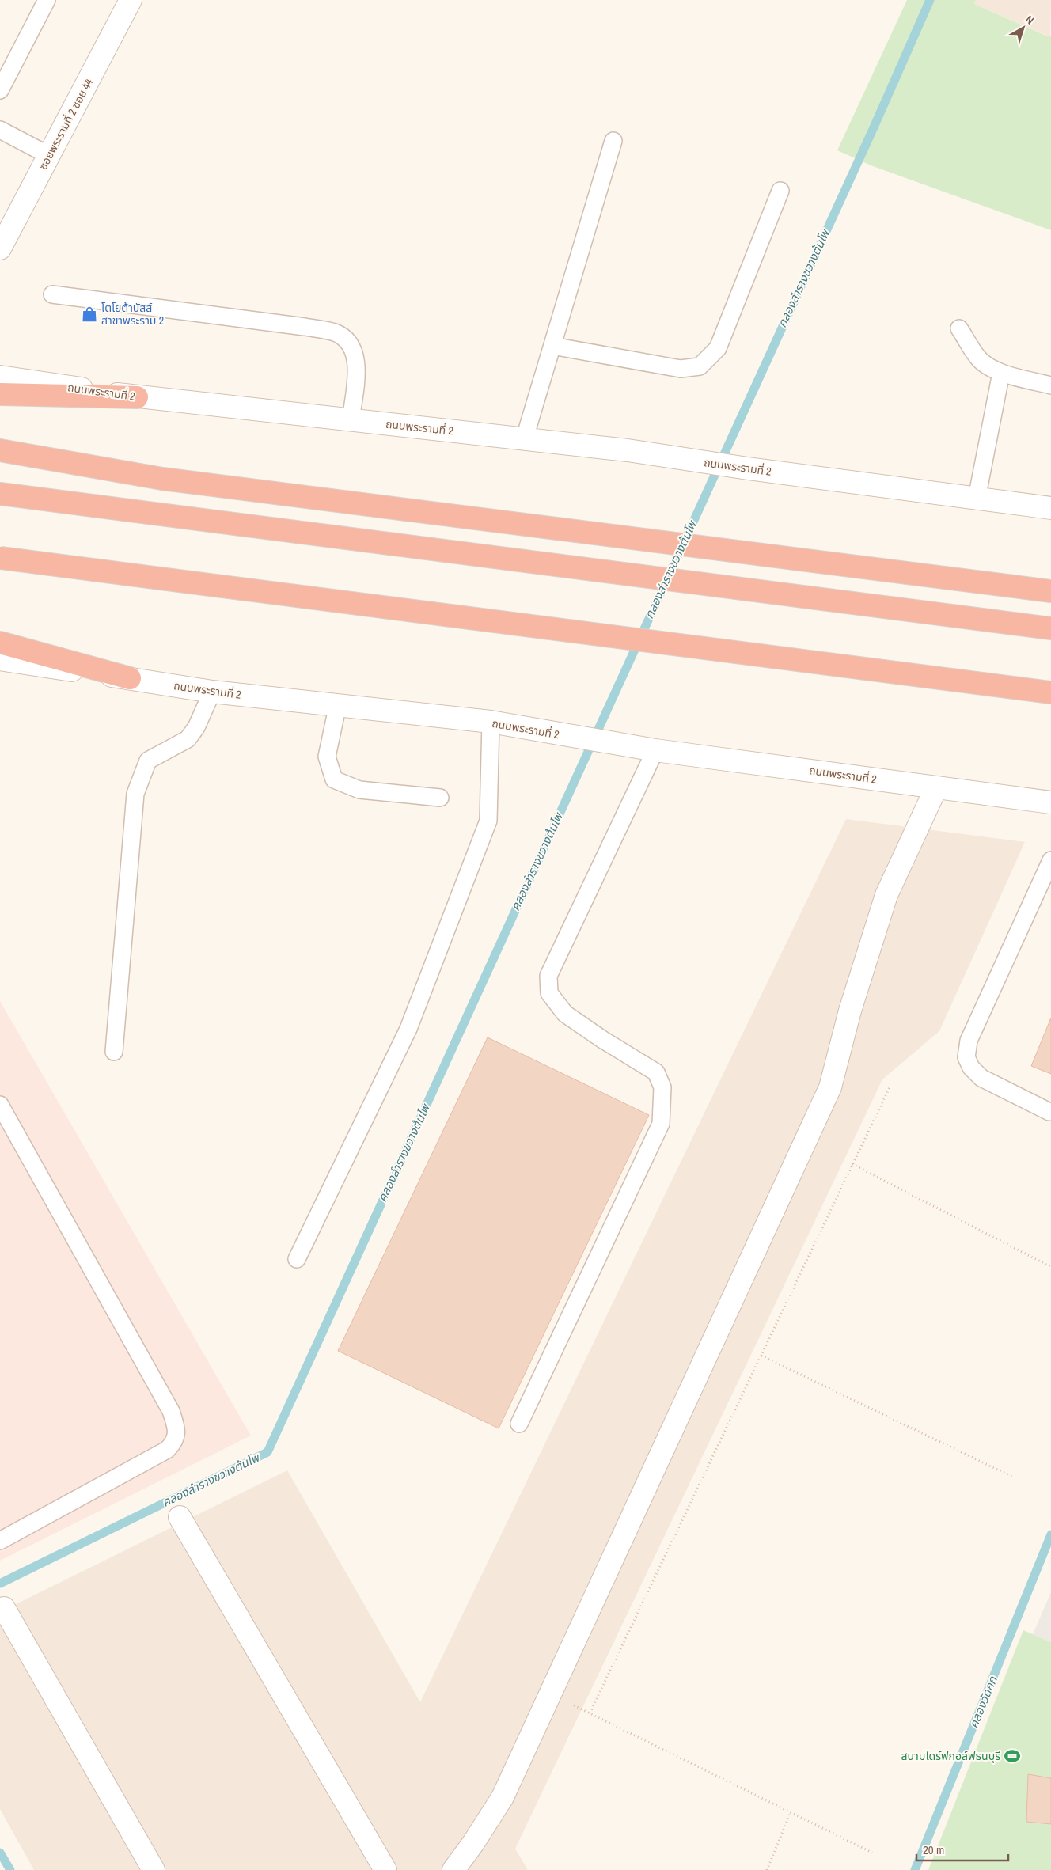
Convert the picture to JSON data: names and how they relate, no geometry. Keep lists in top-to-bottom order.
{
  "streets": {
    "street": ["ซอยพระรามที่ 2 ซอย 44", "ถนนพระรามที่ 2"]
  },
  "water": ["คลองลำรางขวางต้นโพ", "คลองวัดกก"],
  "places": {
    "shop": ["โตโยต้าบัสส์ สาขาพระราม 2"],
    "sports": ["สนามไดร์ฟกอล์ฟธนบุรี"]
  },
  "scale_bar": "20 m",
  "north": "top right"
}
